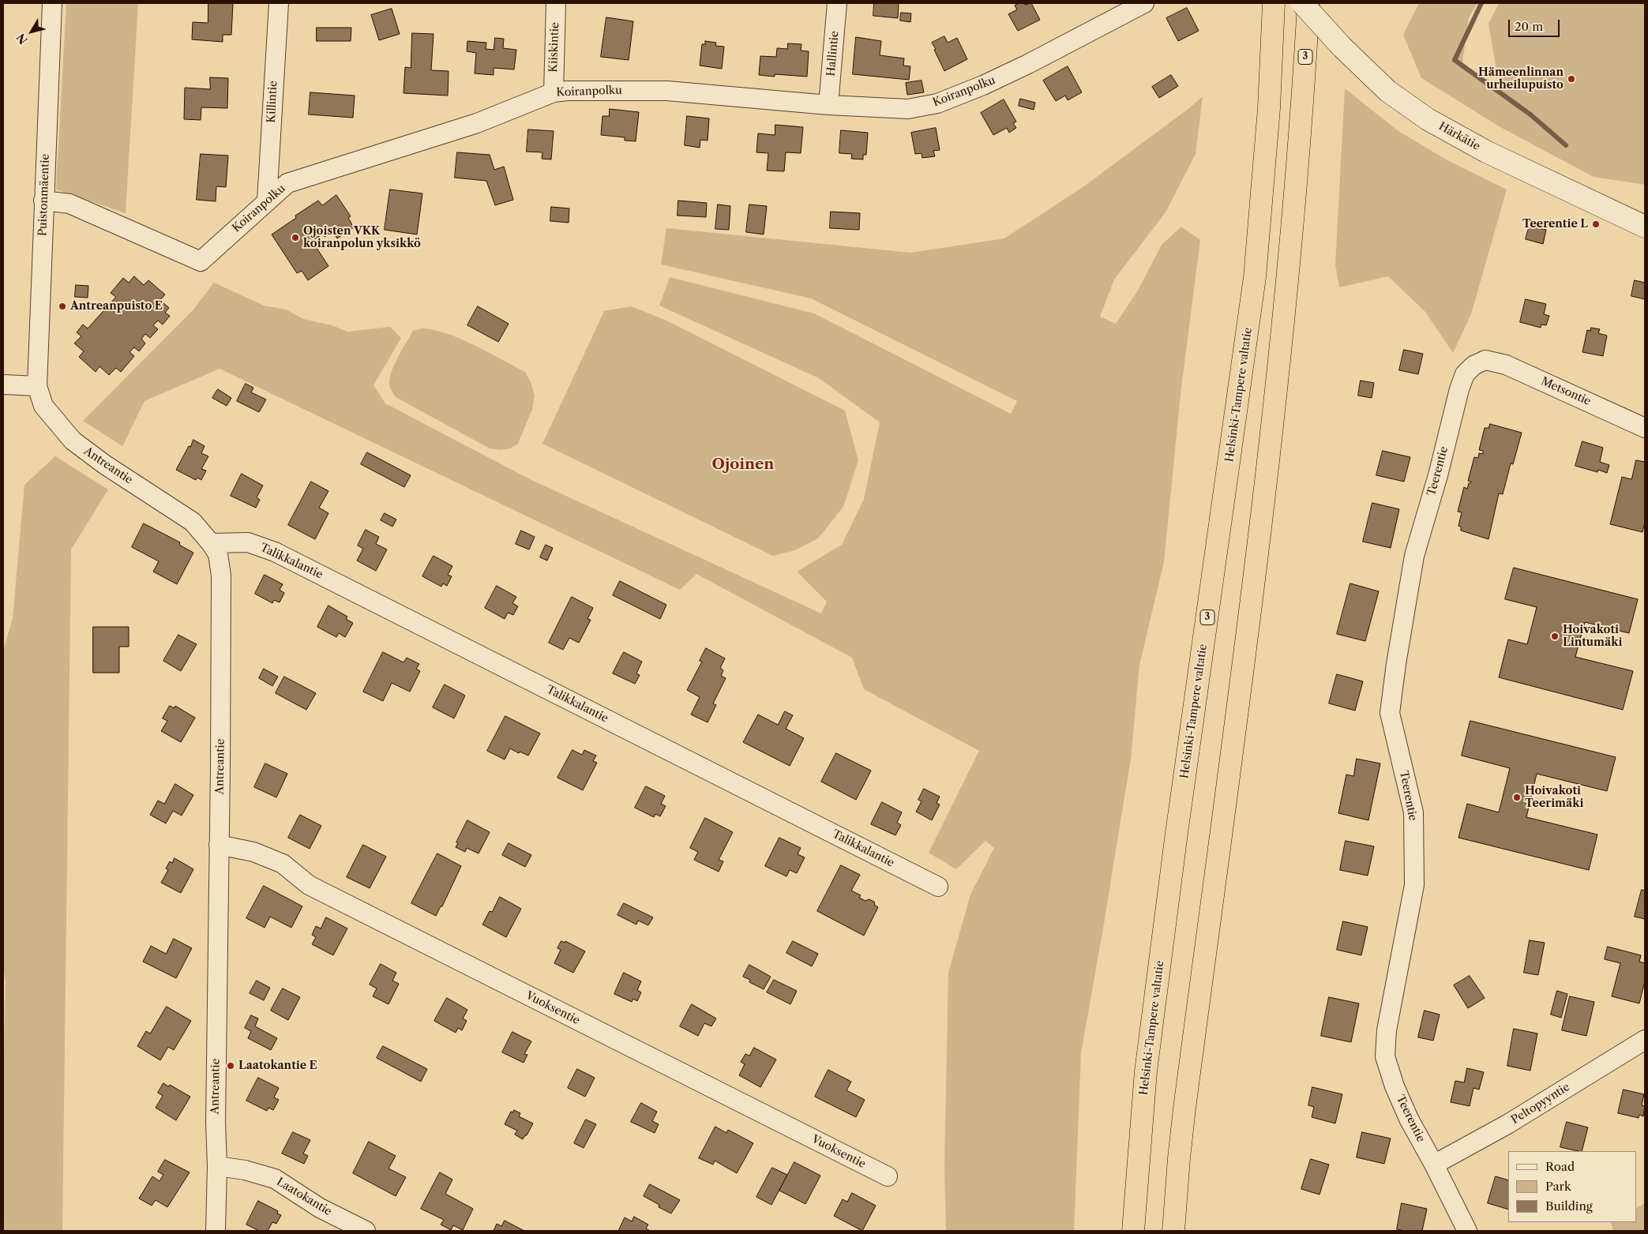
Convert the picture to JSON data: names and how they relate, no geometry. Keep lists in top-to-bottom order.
{
  "streets": {
    "highway": ["3", "Helsinki-Tampere valtatie"],
    "main road": ["Härkätie"],
    "street": [
      "Kiiskintie",
      "Hallintie",
      "Koiranpolku",
      "Killintie",
      "Puistonmäentie",
      "Metsontie",
      "Antreantie",
      "Teerentie",
      "Talikkalantie",
      "Vuoksentie",
      "Peltopyyntie",
      "Laatokantie"
    ]
  },
  "crossings": [
    ["Kiiskintie", "Koiranpolku"],
    ["Hallintie", "Koiranpolku"],
    ["Koiranpolku", "Killintie"],
    ["Koiranpolku", "Puistonmäentie"],
    ["Puistonmäentie", "Antreantie"],
    ["Metsontie", "Teerentie"],
    ["Antreantie", "Talikkalantie"],
    ["Antreantie", "Vuoksentie"],
    ["Antreantie", "Laatokantie"],
    ["Teerentie", "Peltopyyntie"]
  ],
  "districts": ["Ojoinen"],
  "places": [
    "Hämeenlinnan urheilupuisto",
    "Teerentie L",
    "Ojoisten VKK koiranpolun yksikkö",
    "Antreanpuisto E",
    "Hoivakoti Lintumäki",
    "Hoivakoti Teerimäki",
    "Laatokantie E"
  ],
  "legend": ["Road", "Park", "Building"],
  "scale_bar": "20 m",
  "north": "bottom left"
}
